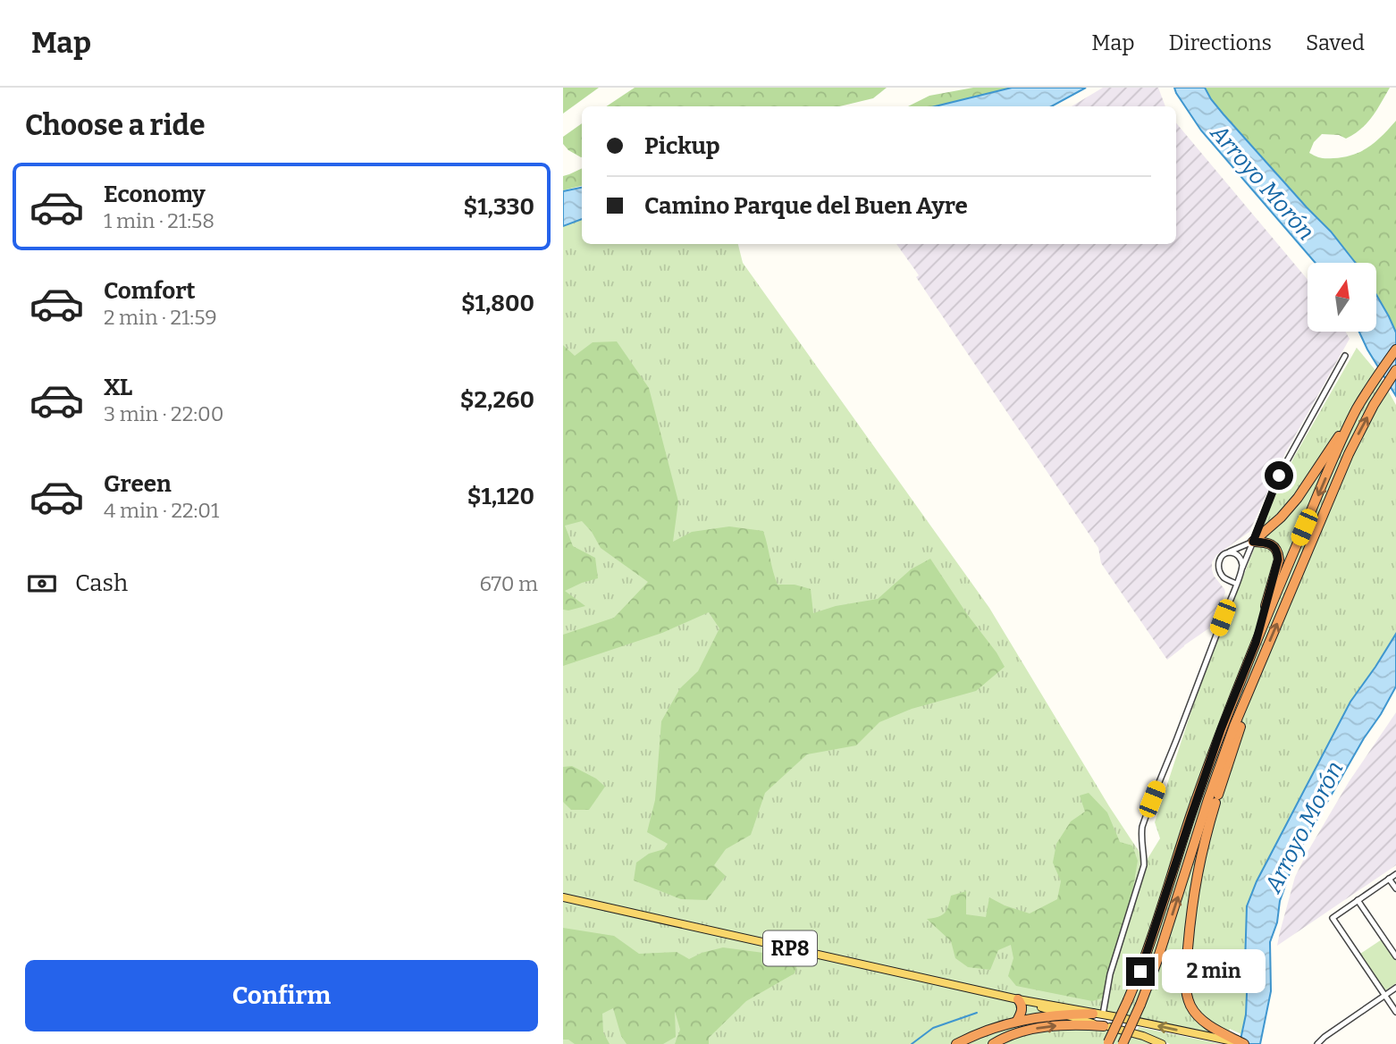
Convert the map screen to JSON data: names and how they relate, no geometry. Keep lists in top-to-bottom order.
{
  "streets": {
    "main road": ["RP8"]
  },
  "water": ["Arroyo Morón"],
  "north": "top",
  "page": {
    "header": "Map",
    "nav": ["Map", "Directions", "Saved"],
    "heading": "Choose a ride",
    "banner": ["Pickup", "Camino Parque del Buen Ayre"],
    "list": [
      {
        "name": "Economy",
        "note": "1 min · 21:58",
        "value": "$1,330"
      },
      {
        "name": "Comfort",
        "note": "2 min · 21:59",
        "value": "$1,800"
      },
      {
        "name": "XL",
        "note": "3 min · 22:00",
        "value": "$2,260"
      },
      {
        "name": "Green",
        "note": "4 min · 22:01",
        "value": "$1,120"
      }
    ],
    "pay": ["Cash", "670 m"],
    "buttons": "Confirm",
    "bubble": "2 min"
  }
}
